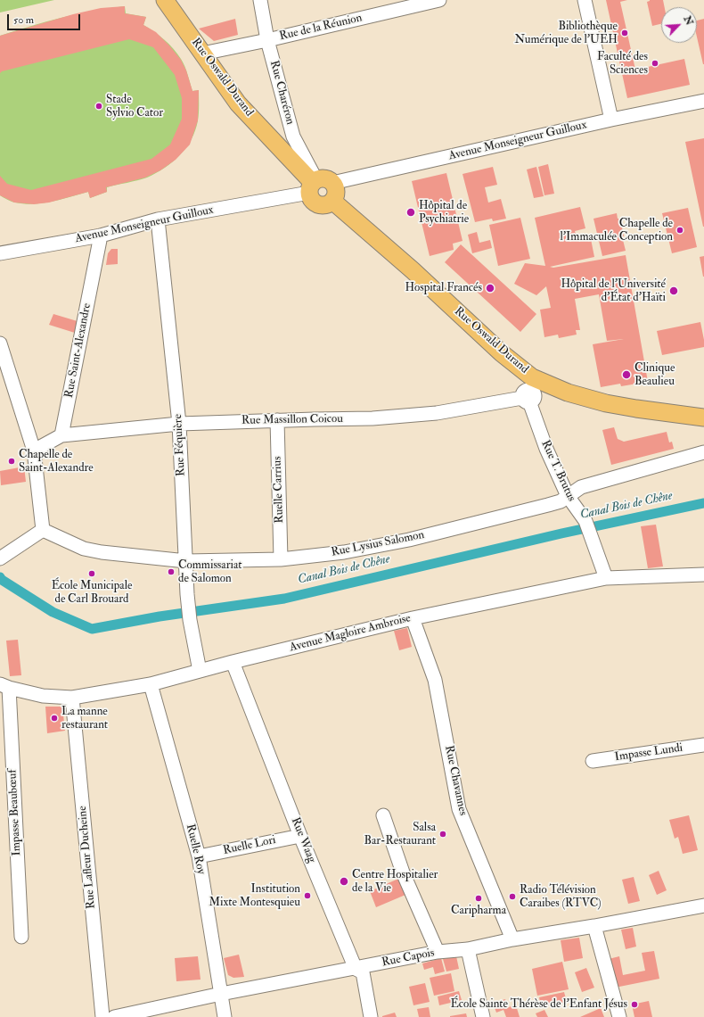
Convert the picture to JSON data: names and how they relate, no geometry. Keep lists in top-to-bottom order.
{
  "streets": {
    "main road": ["Rue Oswald Durand"],
    "street": [
      "Rue de la Réunion",
      "Rue Charéron",
      "Avenue Monseigneur Guilloux",
      "Rue Saint-Alexandre",
      "Rue Massillon Coicou",
      "Rue Féquière",
      "Rue T. Brutus",
      "Ruelle Carrius",
      "Rue Lysius Salomon",
      "Avenue Magloire Ambroise",
      "Impasse Lundi",
      "Rue Chavannes",
      "Impasse Beaubœuf",
      "Rue Waag",
      "Ruelle Lori",
      "Ruelle Roy",
      "Rue Lafleur Ducheine",
      "Rue Capois"
    ]
  },
  "crossings": [
    ["Rue de la Réunion", "Rue Oswald Durand"],
    ["Rue de la Réunion", "Rue Charéron"],
    ["Rue Oswald Durand", "Rue Charéron"],
    ["Rue Oswald Durand", "Avenue Monseigneur Guilloux"],
    ["Rue Oswald Durand", "Rue Massillon Coicou"],
    ["Rue Oswald Durand", "Rue T. Brutus"],
    ["Rue Charéron", "Avenue Monseigneur Guilloux"],
    ["Avenue Monseigneur Guilloux", "Rue Saint-Alexandre"],
    ["Avenue Monseigneur Guilloux", "Rue Féquière"],
    ["Rue Saint-Alexandre", "Rue Massillon Coicou"],
    ["Rue Massillon Coicou", "Rue Féquière"],
    ["Rue Massillon Coicou", "Rue T. Brutus"],
    ["Rue Massillon Coicou", "Ruelle Carrius"],
    ["Rue Féquière", "Rue Lysius Salomon"],
    ["Rue Féquière", "Avenue Magloire Ambroise"],
    ["Rue T. Brutus", "Rue Lysius Salomon"],
    ["Rue T. Brutus", "Avenue Magloire Ambroise"],
    ["Ruelle Carrius", "Rue Lysius Salomon"],
    ["Avenue Magloire Ambroise", "Rue Chavannes"],
    ["Avenue Magloire Ambroise", "Impasse Beaubœuf"],
    ["Avenue Magloire Ambroise", "Rue Waag"],
    ["Avenue Magloire Ambroise", "Ruelle Roy"],
    ["Avenue Magloire Ambroise", "Rue Lafleur Ducheine"],
    ["Rue Chavannes", "Rue Capois"],
    ["Rue Waag", "Ruelle Lori"],
    ["Rue Waag", "Rue Capois"],
    ["Ruelle Lori", "Ruelle Roy"],
    ["Ruelle Roy", "Rue Capois"]
  ],
  "water": ["Canal Bois de Chêne"],
  "places": [
    "Bibliothèque Numérique de l'UEH",
    "Faculté des Sciences",
    "Stade Sylvio Cator",
    "Hôpital de Psychiatrie",
    "Chapelle de l'Immaculée Conception",
    "Hospital Francés",
    "Hôpital de l'Université d'État d'Haïti",
    "Clinique Beaulieu",
    "Chapelle de Saint-Alexandre",
    "Commissariat de Salomon",
    "École Municipale de Carl Brouard",
    "La manne restaurant",
    "Salsa Bar-Restaurant",
    "Centre Hospitalier de la Vie",
    "Institution Mixte Montesquieu",
    "Radio Télévision Caraibes (RTVC)",
    "Caripharma",
    "École Sainte Thérèse de l’Enfant Jésus"
  ],
  "scale_bar": "50 m",
  "north": "top right"
}
